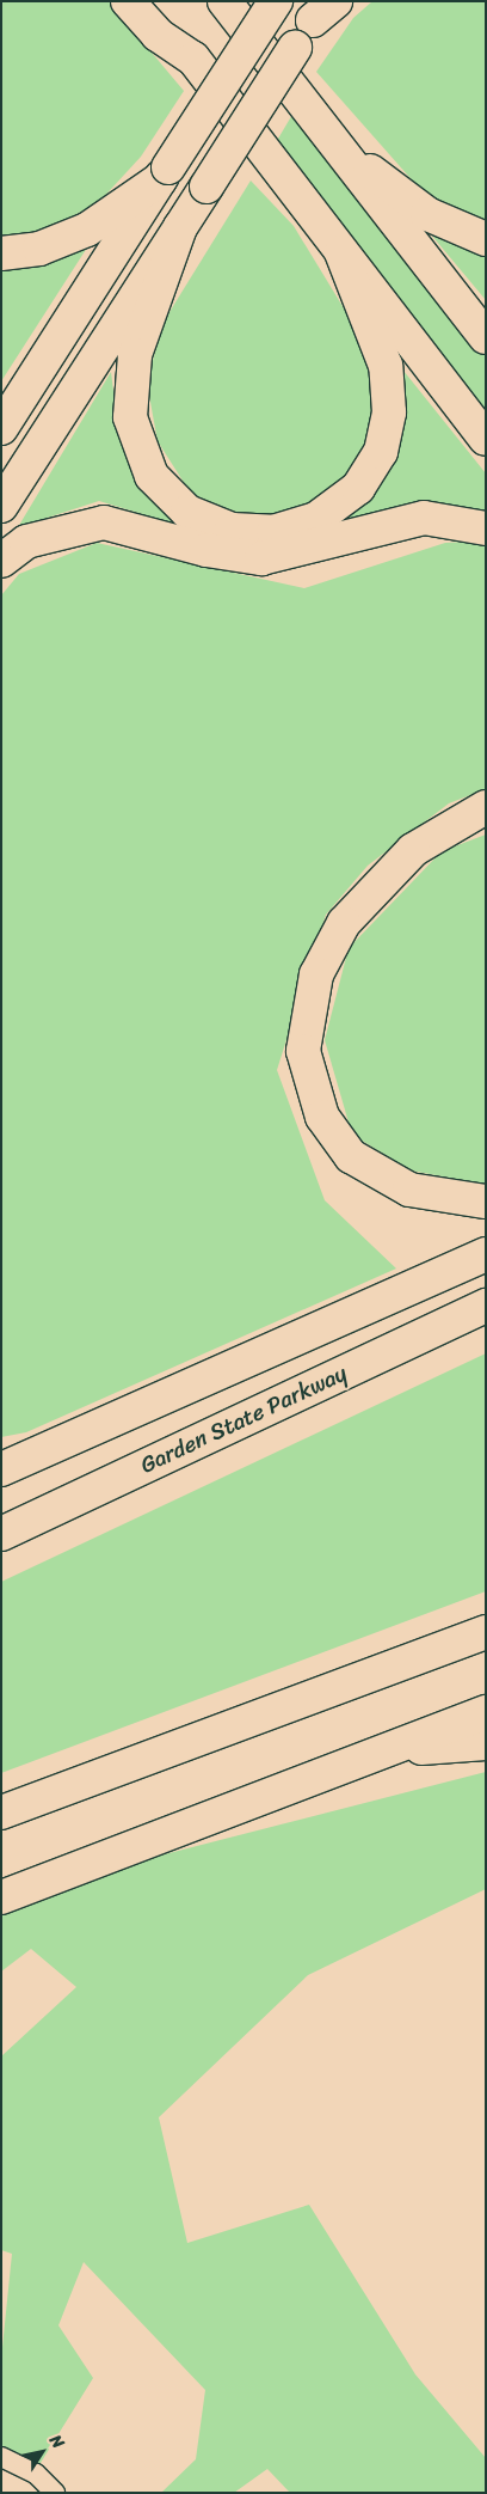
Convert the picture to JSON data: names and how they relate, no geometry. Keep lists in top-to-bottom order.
{
  "streets": {
    "highway": ["Garden State Parkway"]
  },
  "north": "top right"
}
